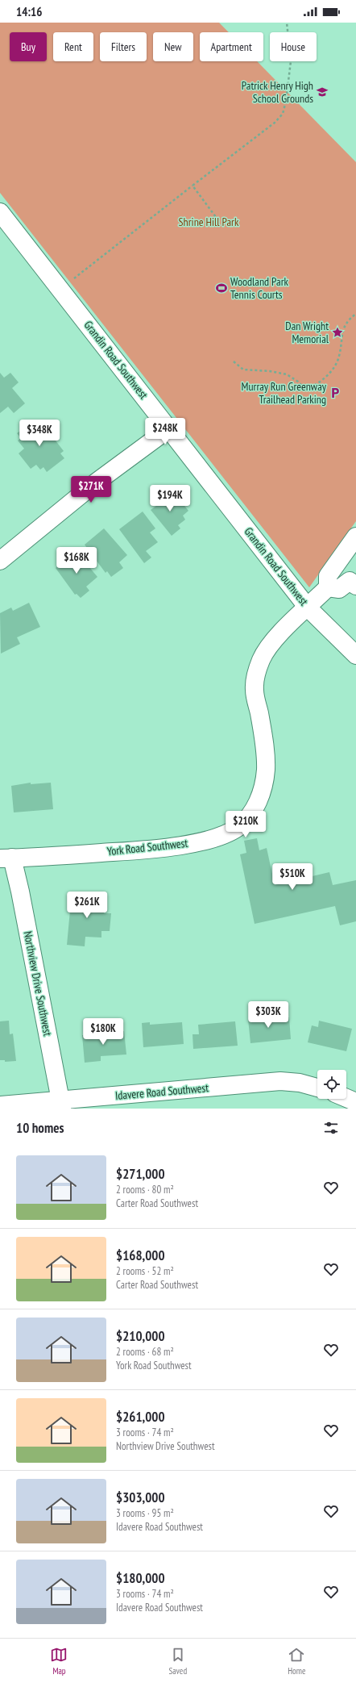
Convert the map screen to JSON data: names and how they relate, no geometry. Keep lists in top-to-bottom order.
{
  "streets": {
    "street": [
      "Grandin Road Southwest",
      "York Road Southwest",
      "Northview Drive Southwest",
      "Idavere Road Southwest"
    ]
  },
  "crossings": [
    ["Grandin Road Southwest", "York Road Southwest"],
    ["York Road Southwest", "Northview Drive Southwest"],
    ["Northview Drive Southwest", "Idavere Road Southwest"]
  ],
  "parks": ["Shrine Hill Park"],
  "places": {
    "school or university": ["Patrick Henry High School Grounds"],
    "sports": ["Woodland Park Tennis Courts"],
    "place": ["Dan Wright Memorial"],
    "parking": ["Murray Run Greenway Trailhead Parking"]
  },
  "page": {
    "status": "14:16",
    "chip": [
      "Buy",
      "Rent",
      "Filters",
      "New",
      "Apartment",
      "House"
    ],
    "price": [
      "$248K",
      "$348K",
      "$271K",
      "$194K",
      "$168K",
      "$210K",
      "$510K",
      "$261K",
      "$303K",
      "$180K"
    ],
    "heading": "10 homes",
    "list": [
      {
        "name": "$271,000",
        "note": "2 rooms · 80 m² · Carter Road Southwest"
      },
      {
        "name": "$168,000",
        "note": "2 rooms · 52 m² · Carter Road Southwest"
      },
      {
        "name": "$210,000",
        "note": "2 rooms · 68 m² · York Road Southwest"
      },
      {
        "name": "$261,000",
        "note": "3 rooms · 74 m² · Northview Drive Southwest"
      },
      {
        "name": "$303,000",
        "note": "3 rooms · 95 m² · Idavere Road Southwest"
      },
      {
        "name": "$180,000",
        "note": "3 rooms · 74 m² · Idavere Road Southwest"
      }
    ],
    "tabs": ["Map", "Saved", "Home"]
  }
}
